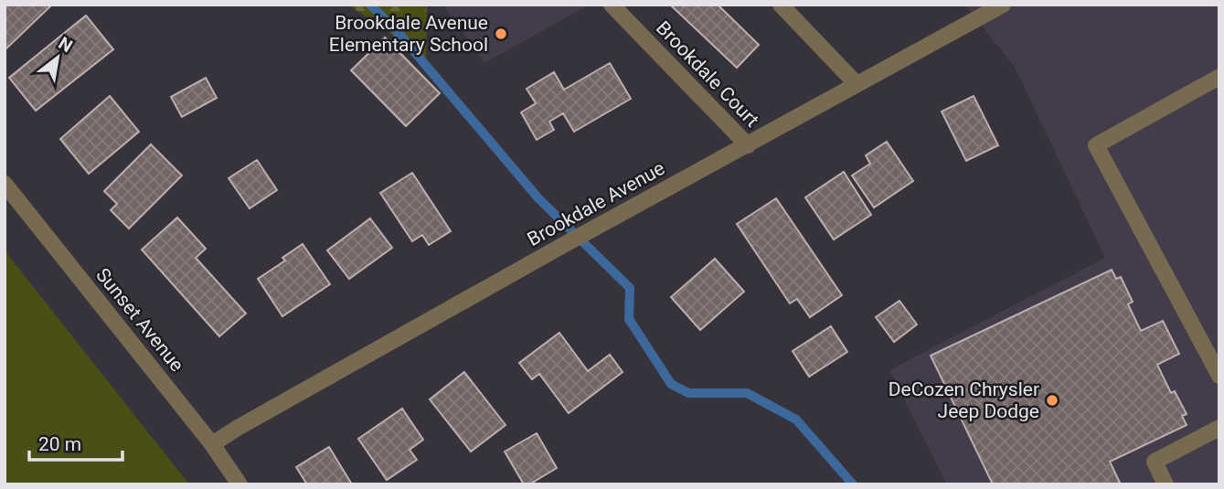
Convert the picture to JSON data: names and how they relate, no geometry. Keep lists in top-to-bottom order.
{
  "streets": {
    "street": ["Brookdale Court", "Brookdale Avenue", "Sunset Avenue"]
  },
  "crossings": [
    ["Brookdale Court", "Brookdale Avenue"],
    ["Brookdale Avenue", "Sunset Avenue"]
  ],
  "places": ["Brookdale Avenue Elementary School", "DeCozen Chrysler Jeep Dodge"],
  "scale_bar": "20 m",
  "north": "top right"
}
